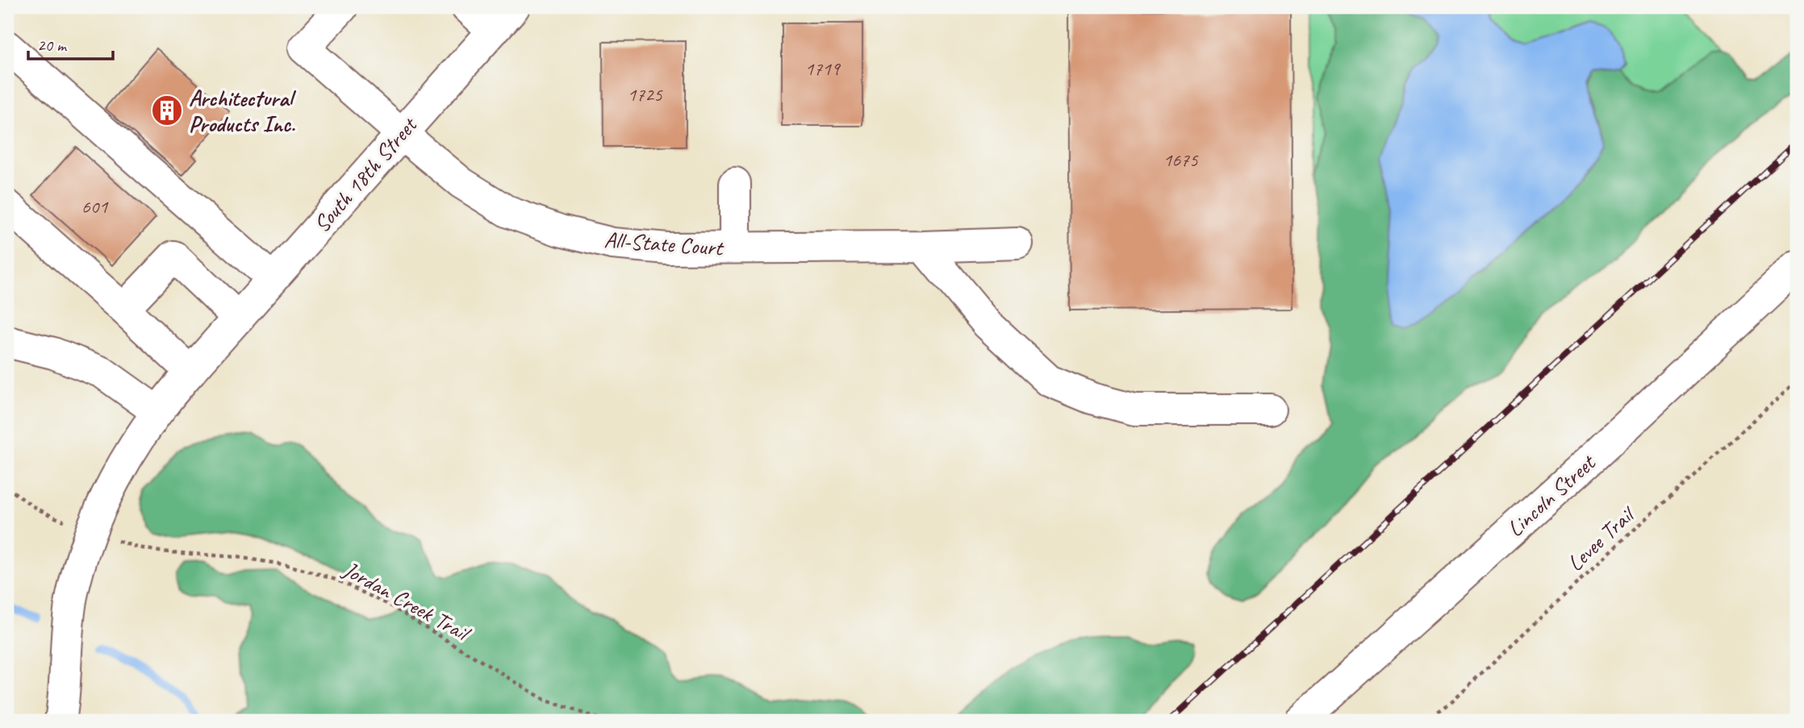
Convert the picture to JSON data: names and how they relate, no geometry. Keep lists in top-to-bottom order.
{
  "streets": {
    "street": ["South 18th Street", "All-State Court", "Lincoln Street"],
    "path": ["Levee Trail", "Jordan Creek Trail"]
  },
  "crossings": [
    ["South 18th Street", "All-State Court"]
  ],
  "places": {
    "building": ["Architectural Products Inc."]
  },
  "house_numbers": [
    "1719",
    "1725",
    "1675",
    "601"
  ],
  "scale_bar": "20 m"
}
